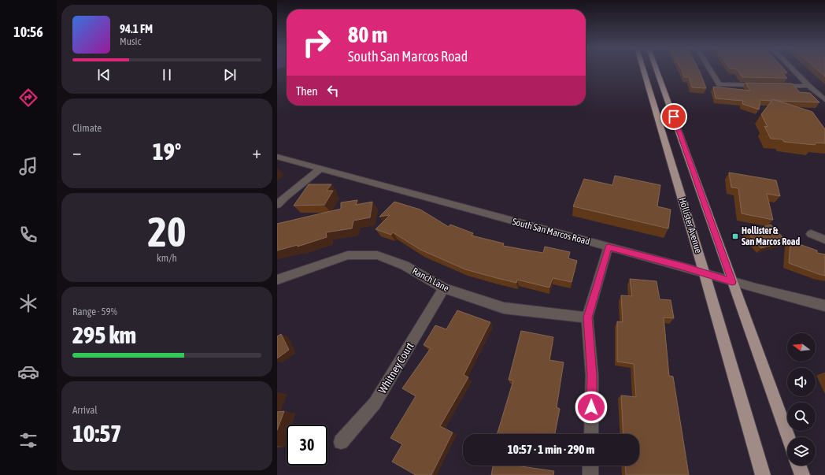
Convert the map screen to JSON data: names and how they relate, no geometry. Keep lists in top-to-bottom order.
{
  "streets": {
    "main road": ["Hollister Avenue"],
    "street": ["South San Marcos Road", "Ranch Lane", "Whitney Court"]
  },
  "crossings": [
    ["Hollister Avenue", "South San Marcos Road"],
    ["Ranch Lane", "Whitney Court"]
  ],
  "places": {
    "transit": ["Hollister & San Marcos Road"]
  },
  "north": "left",
  "page": {
    "tabs": "10:56",
    "turn": ["80 m", "South San Marcos Road"],
    "song": ["94.1 FM", "Music"],
    "then": "Then",
    "tile": [
      "Climate",
      ["20", "km/h"],
      ["Range · 59%", "295 km"],
      ["Arrival", "10:57"]
    ],
    "heat": ["−", "19°", "+"],
    "limit": "30",
    "trip": "10:57 · 1 min · 290 m"
  }
}
